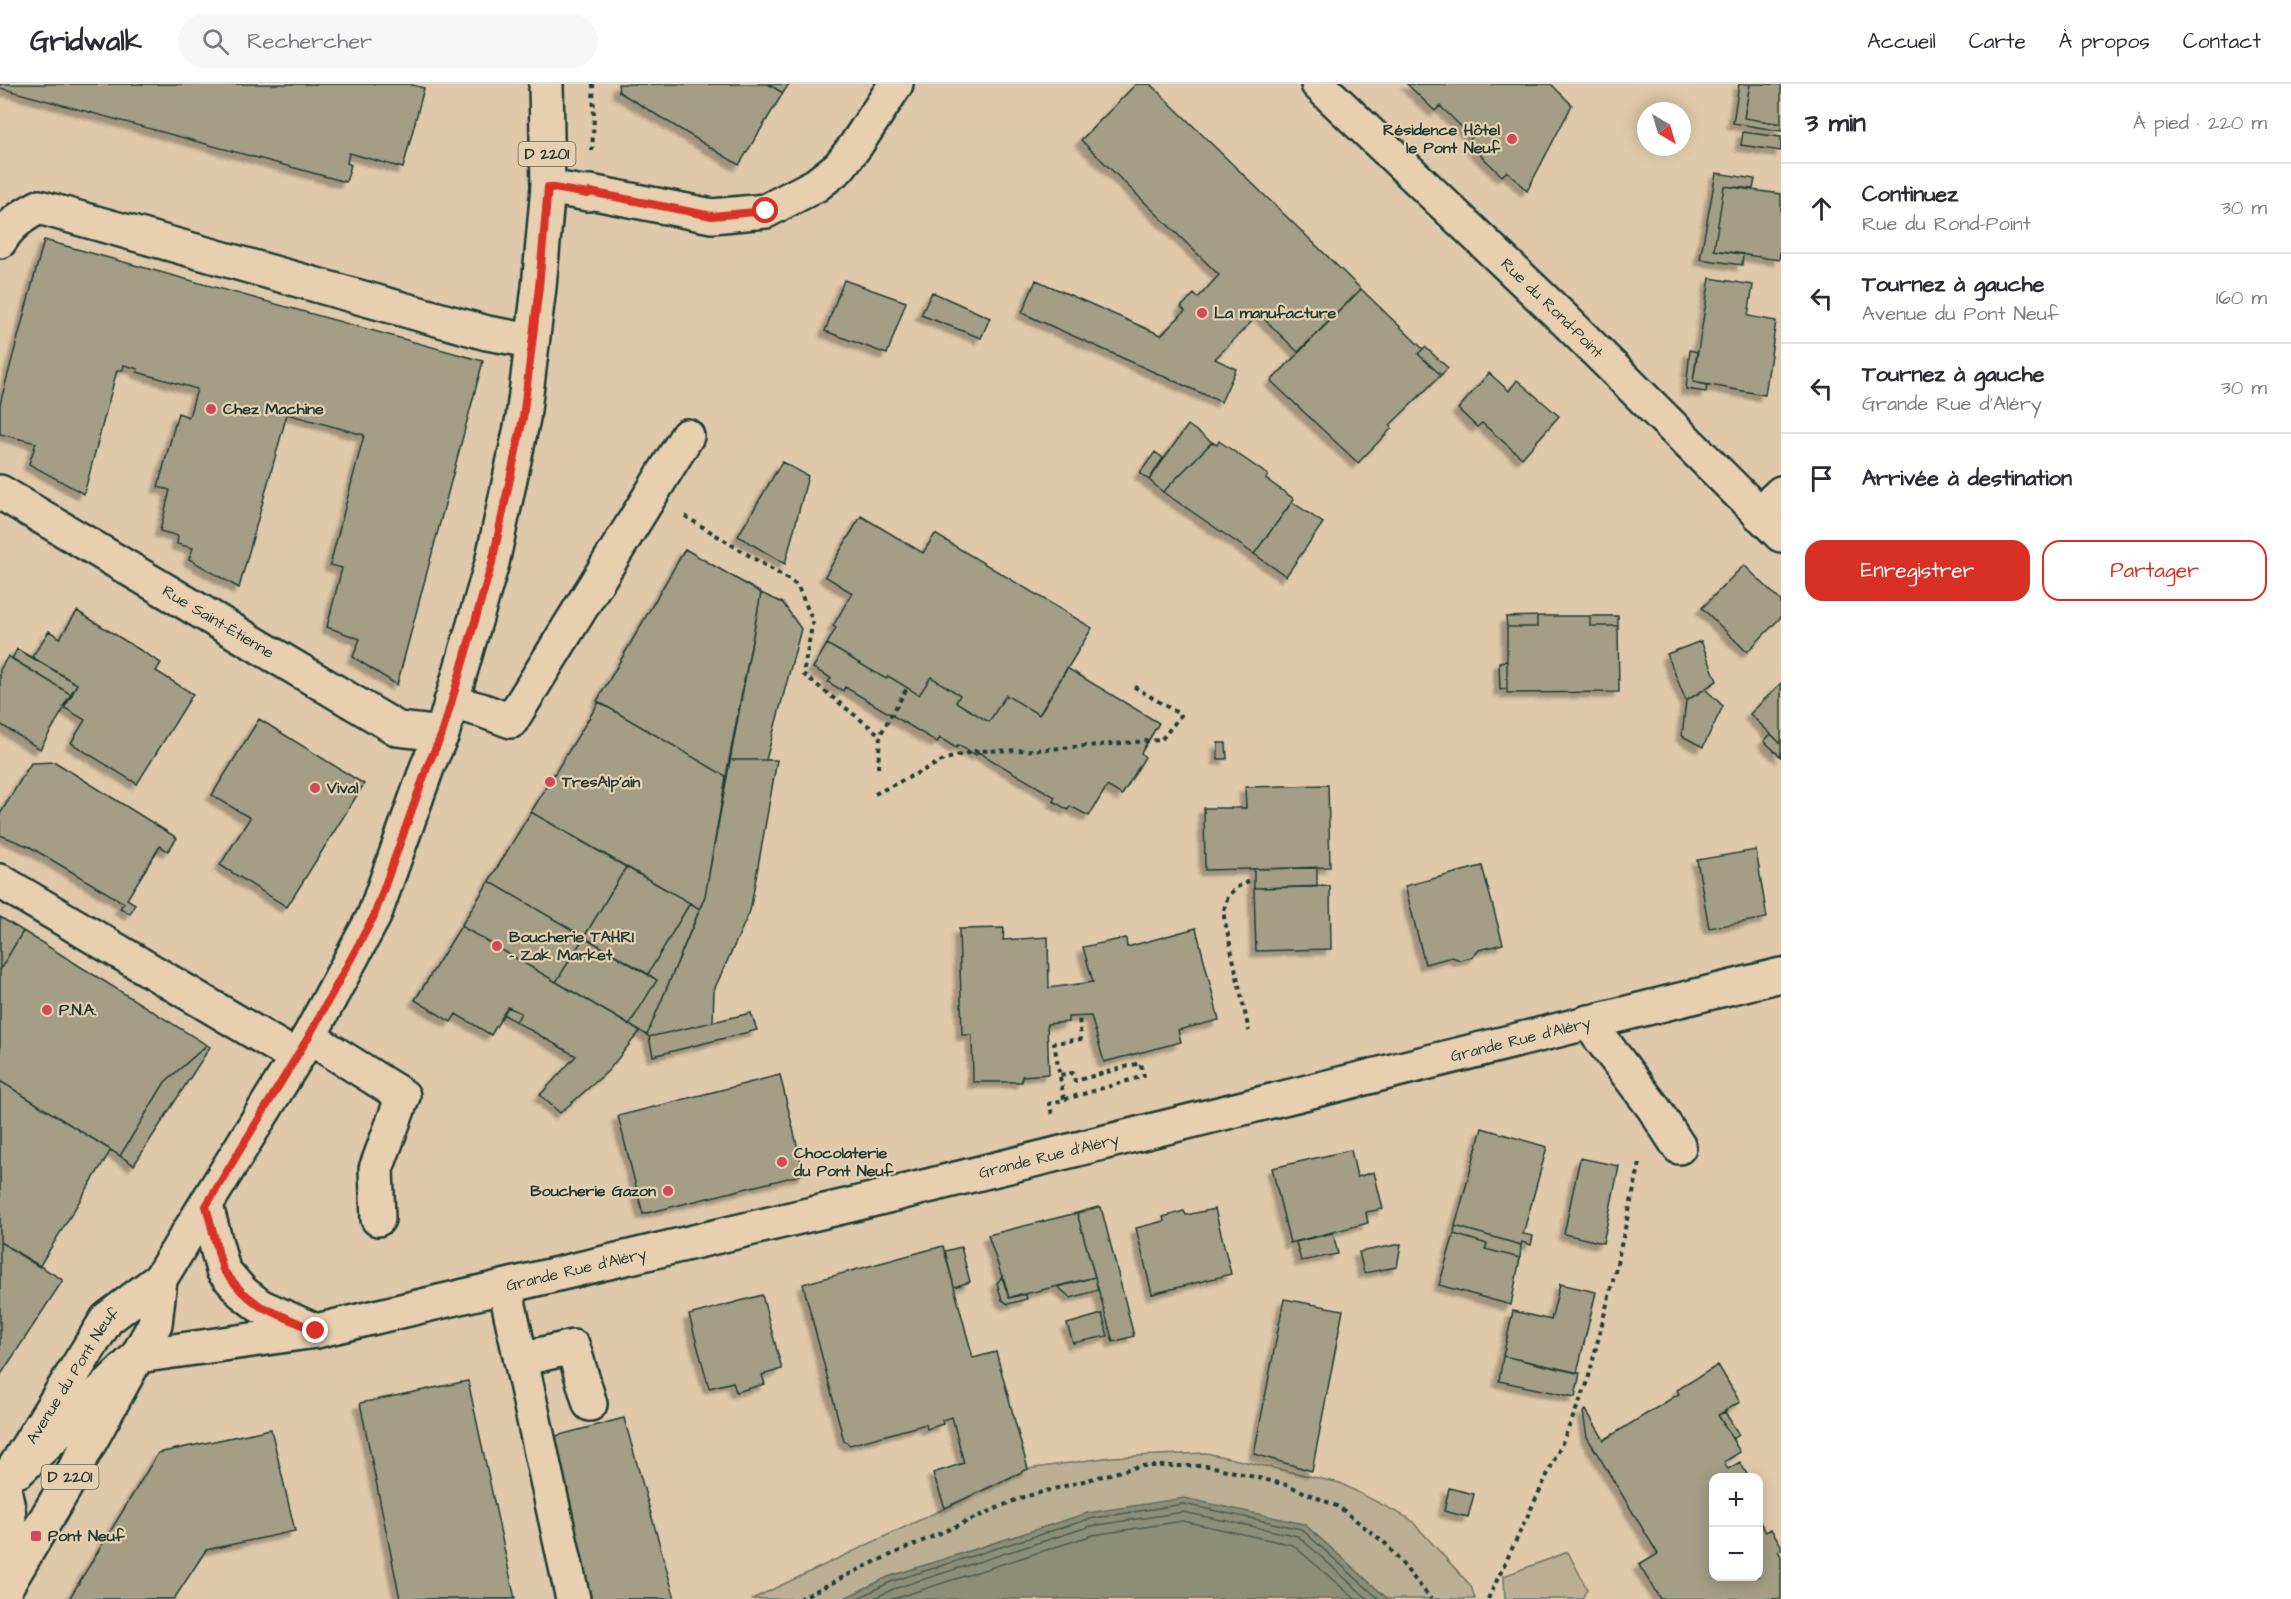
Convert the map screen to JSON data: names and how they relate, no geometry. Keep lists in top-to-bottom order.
{
  "streets": {
    "street": [
      "D 2201",
      "Rue du Rond-Point",
      "Rue Saint-Étienne",
      "Grande Rue d'Aléry",
      "Avenue du Pont Neuf"
    ]
  },
  "crossings": [
    ["Rue Saint-Étienne", "Avenue du Pont Neuf"],
    ["Grande Rue d'Aléry", "Avenue du Pont Neuf"]
  ],
  "places": {
    "other": [
      "Résidence Hôtel le Pont Neuf",
      "La manufacture",
      "Chez Machine",
      "TresAlp'ain",
      "Vival",
      "Boucherie TAHRI - Zak Market",
      "P.N.A.",
      "Chocolaterie du Pont Neuf",
      "Boucherie Gazon"
    ],
    "transit": ["Pont Neuf"]
  },
  "north": "bottom right",
  "page": {
    "header": "Gridwalk",
    "search": "Rechercher",
    "nav": [
      "Accueil",
      "Carte",
      "À propos",
      "Contact"
    ],
    "heading": ["3 min", "À pied · 220 m"],
    "list": [
      ["Continuez", "Rue du Rond-Point", "30 m"],
      ["Tournez à gauche", "Avenue du Pont Neuf", "160 m"],
      ["Tournez à gauche", "Grande Rue d'Aléry", "30 m"],
      "Arrivée à destination"
    ],
    "buttons": ["Enregistrer", "Partager"],
    "map_buttons": ["+", "−"]
  }
}
